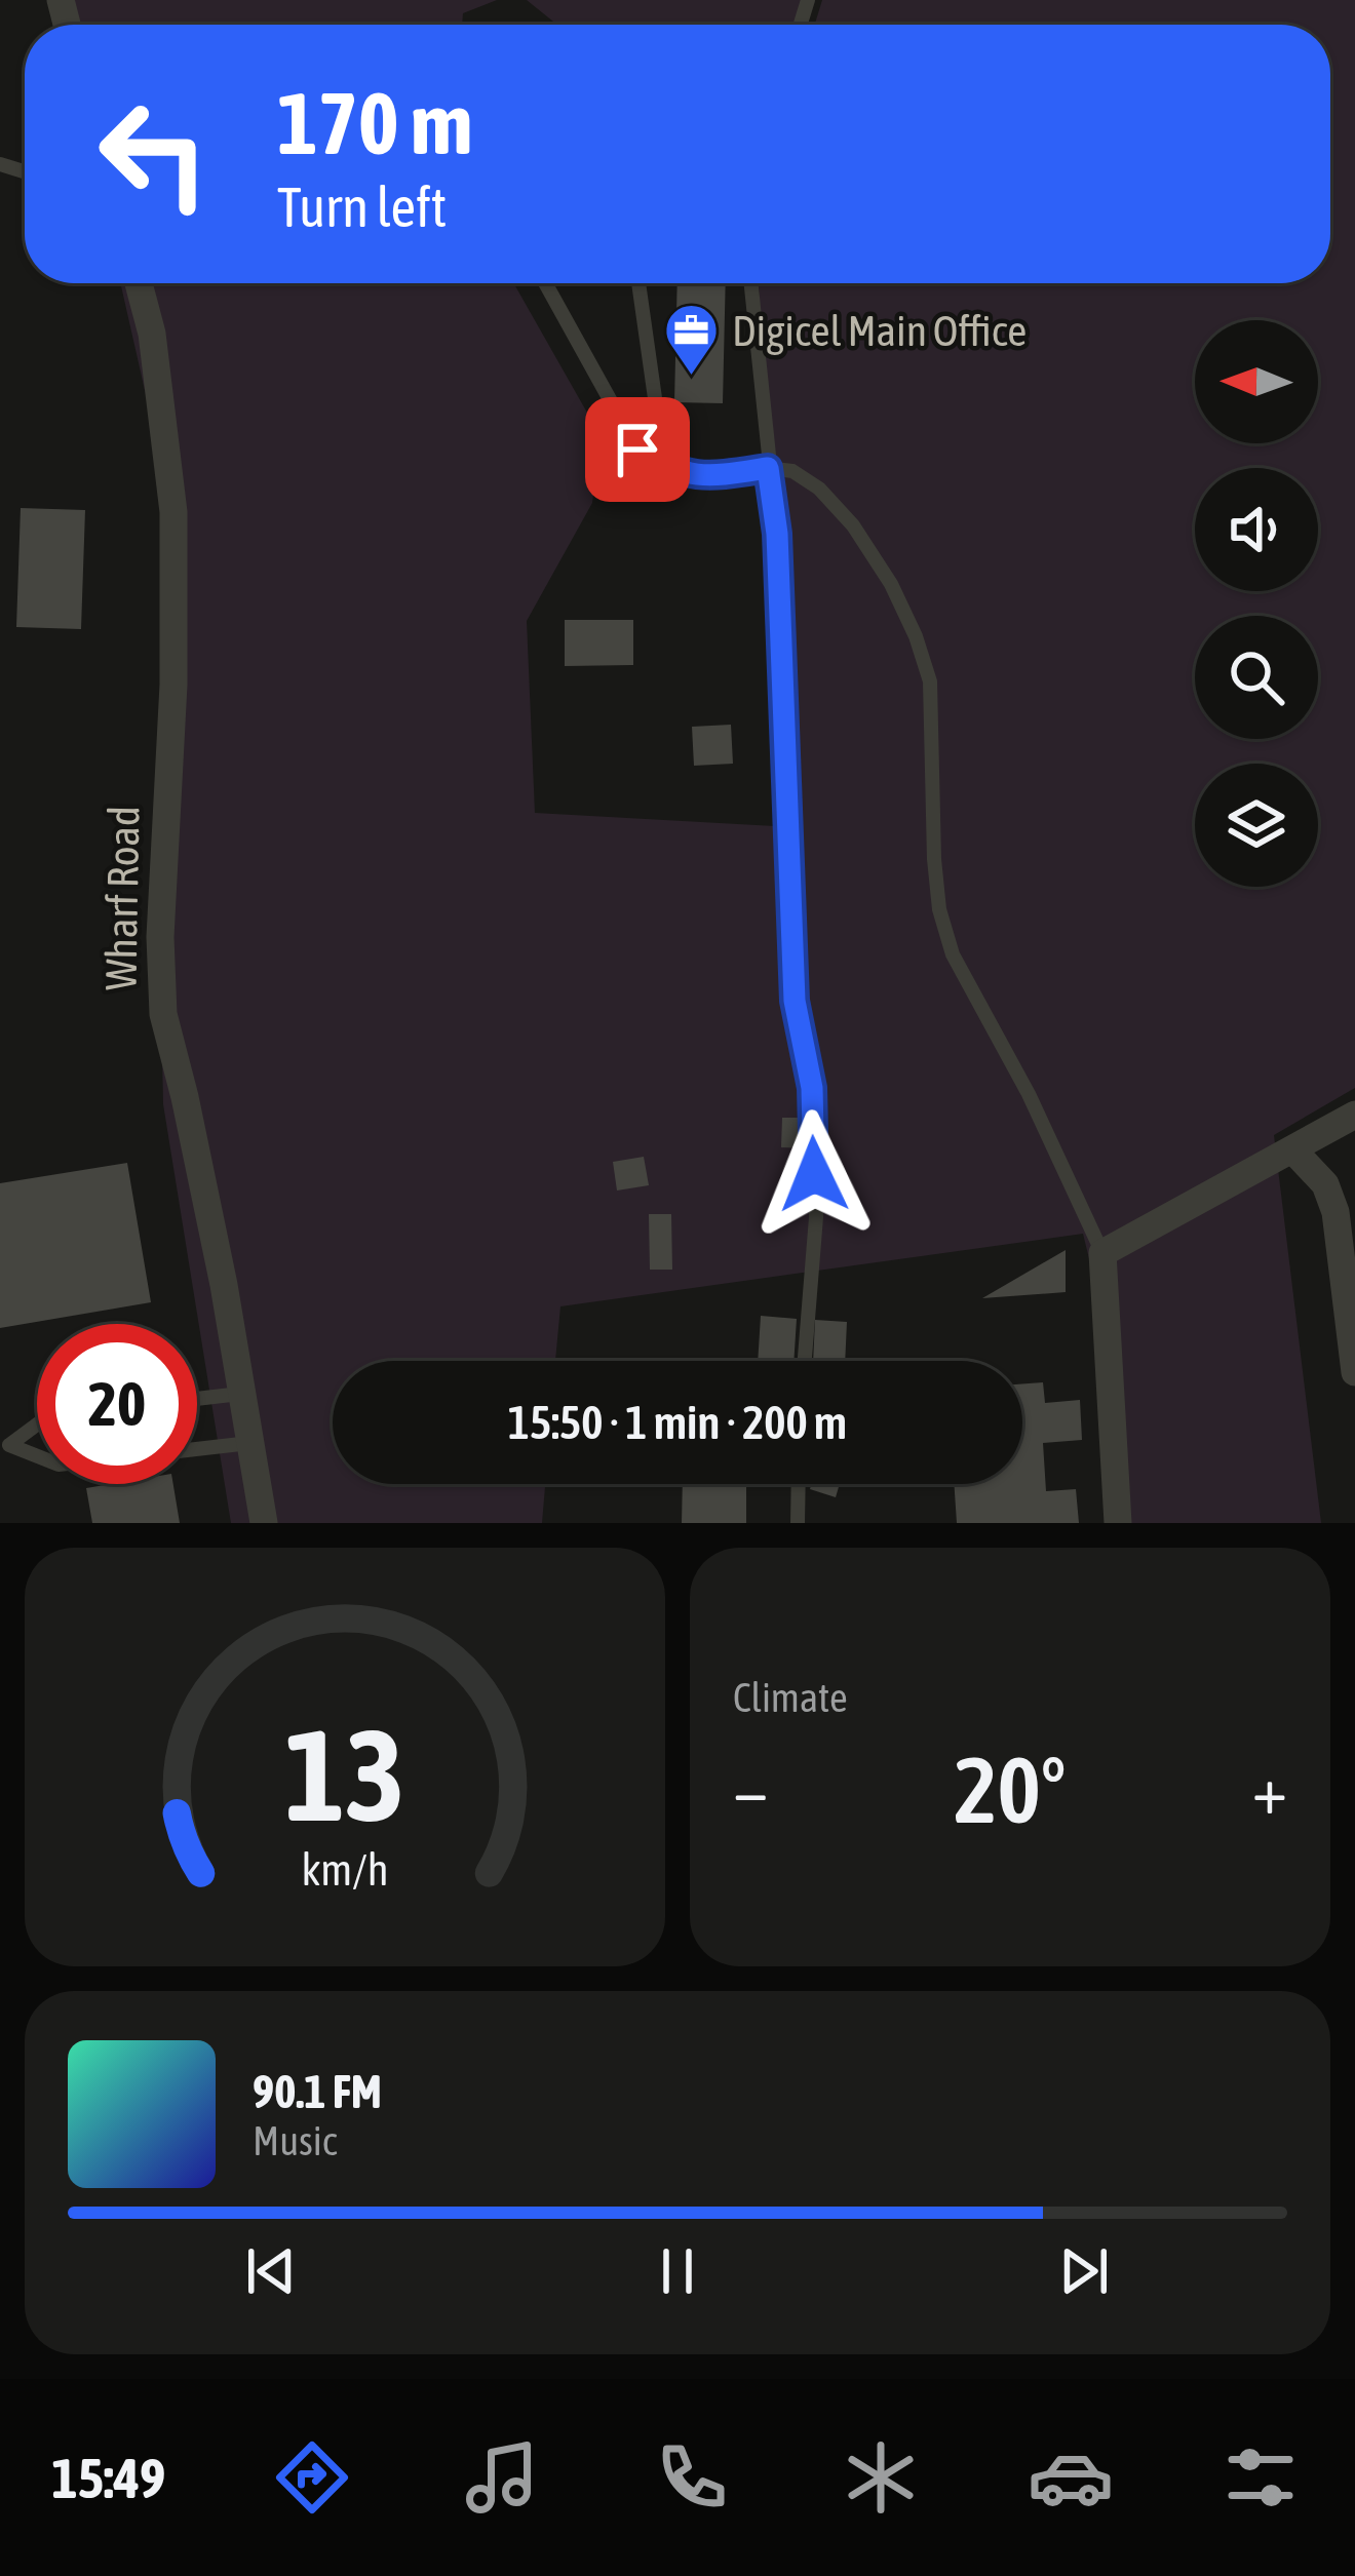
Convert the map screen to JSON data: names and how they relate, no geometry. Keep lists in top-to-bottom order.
{
  "streets": {
    "street": ["Wharf Road"]
  },
  "places": {
    "office": ["Digicel Main Office"]
  },
  "north": "left",
  "page": {
    "turn": ["170 m", "Turn left"],
    "limit": "20",
    "trip": "15:50 · 1 min · 200 m",
    "tile": "Climate",
    "heat": ["−", "20°", "+"],
    "song": ["90.1 FM", "Music"],
    "tabs": "15:49",
    "gauge": ["13", "km/h"]
  }
}
